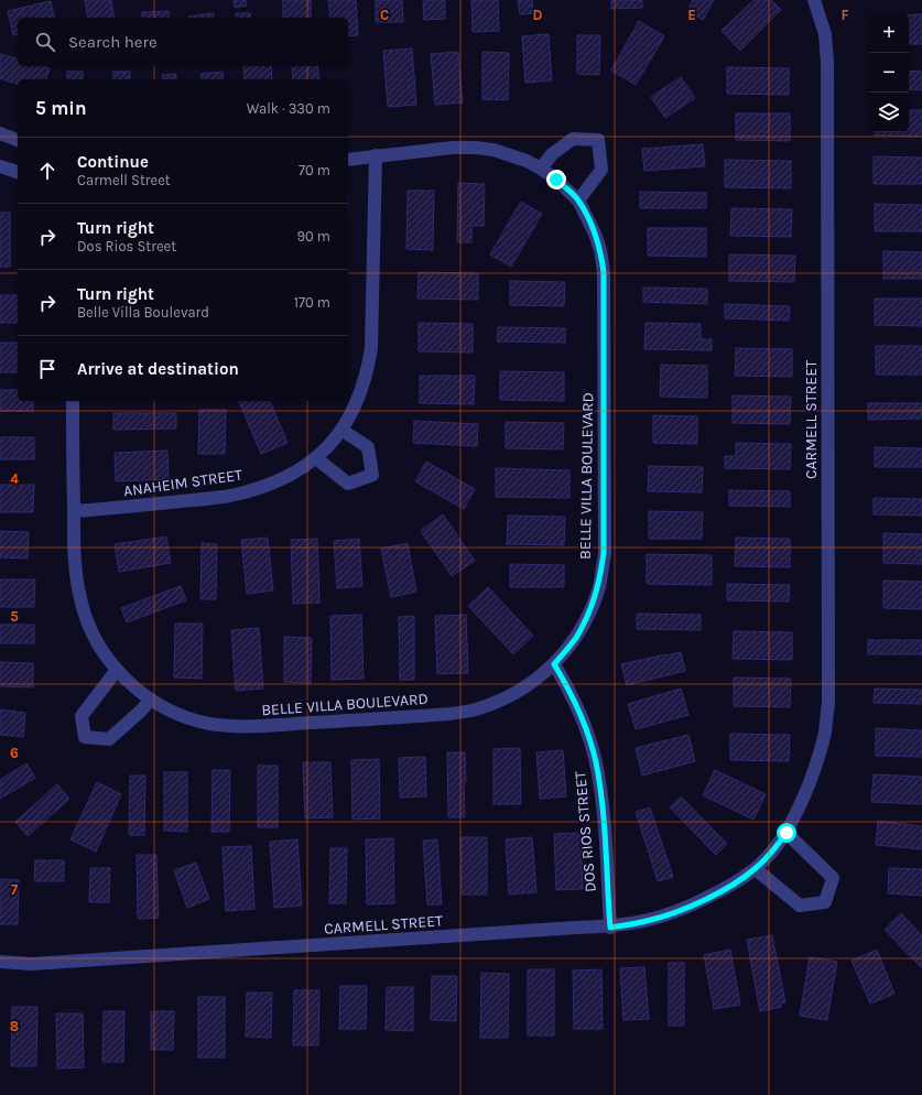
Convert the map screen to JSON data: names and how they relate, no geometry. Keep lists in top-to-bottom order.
{
  "streets": {
    "street": [
      "CARMELL STREET",
      "BELLE VILLA BOULEVARD",
      "ANAHEIM STREET",
      "DOS RIOS STREET"
    ]
  },
  "crossings": [
    ["CARMELL STREET", "DOS RIOS STREET"],
    ["BELLE VILLA BOULEVARD", "ANAHEIM STREET"],
    ["BELLE VILLA BOULEVARD", "DOS RIOS STREET"]
  ],
  "page": {
    "map_buttons": ["+", "−"],
    "search": "Search here",
    "heading": ["5 min", "Walk · 330 m"],
    "list": [
      ["Continue", "Carmell Street", "70 m"],
      ["Turn right", "Dos Rios Street", "90 m"],
      ["Turn right", "Belle Villa Boulevard", "170 m"],
      "Arrive at destination"
    ]
  },
  "grid": {
    "columns": [
      "C",
      "D",
      "E",
      "F"
    ],
    "rows": [
      "4",
      "5",
      "6",
      "7",
      "8"
    ]
  }
}
